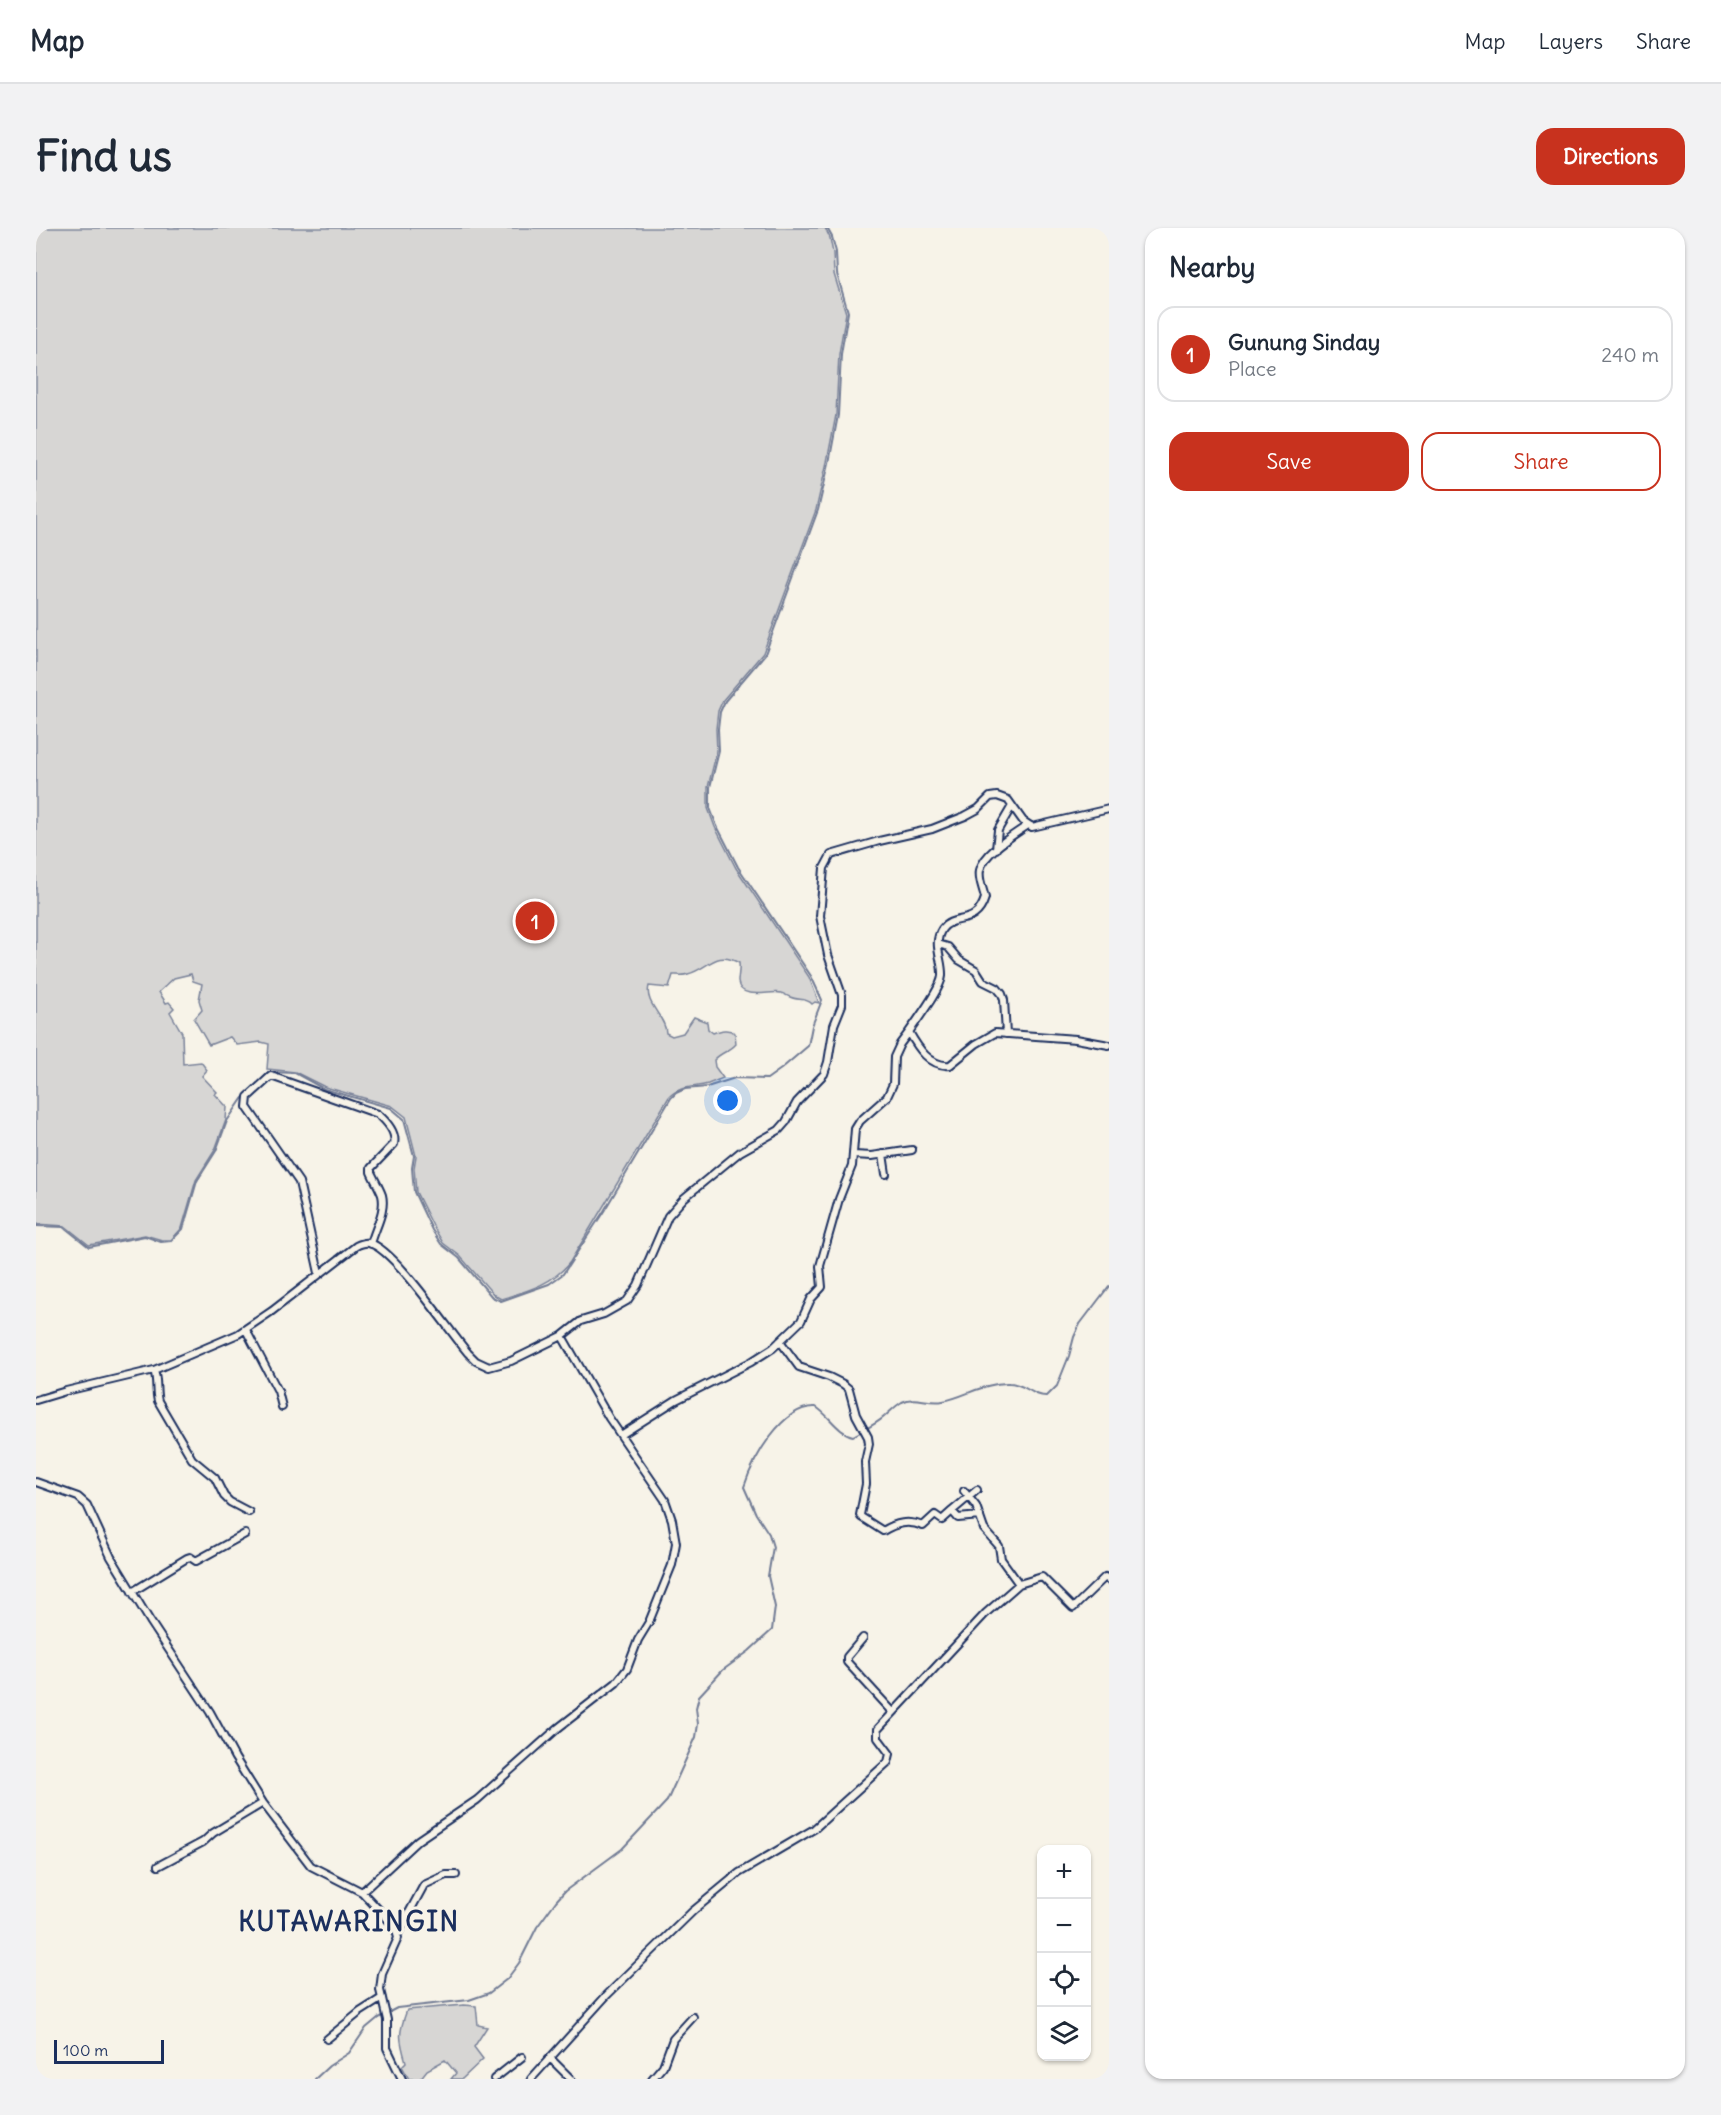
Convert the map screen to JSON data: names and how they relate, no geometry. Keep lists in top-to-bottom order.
{
  "districts": ["KUTAWARINGIN"],
  "scale_bar": "100 m",
  "page": {
    "header": "Map",
    "nav": ["Map", "Layers", "Share"],
    "buttons": [
      "Directions",
      ["Save", "Share"]
    ],
    "title": "Find us",
    "heading": "Nearby",
    "list": [
      {
        "mark": "1",
        "name": "Gunung Sinday",
        "note": "Place",
        "value": "240 m"
      }
    ],
    "pins": "1",
    "map_buttons": ["+", "−"],
    "scale": "100 m"
  }
}
